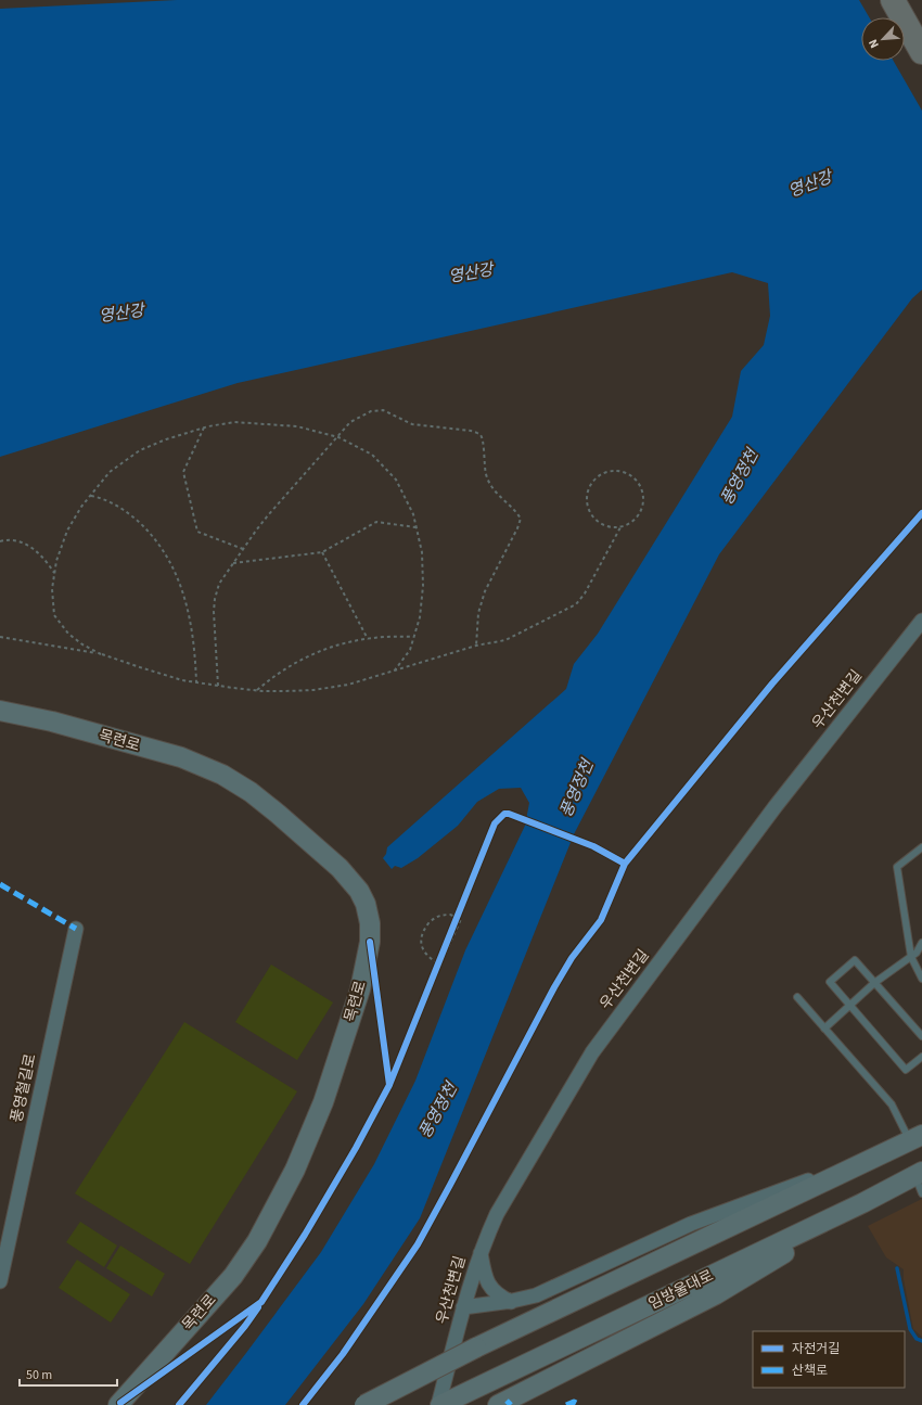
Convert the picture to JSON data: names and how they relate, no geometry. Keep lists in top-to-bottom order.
{
  "streets": {
    "main road": ["목련로", "임방울대로"],
    "street": ["우산천변길", "풍영철길로"]
  },
  "crossings": [
    ["우산천변길", "임방울대로"]
  ],
  "water": ["영산강", "풍영정천"],
  "legend": ["자전거길", "산책로"],
  "scale_bar": "50 m",
  "north": "bottom left"
}
